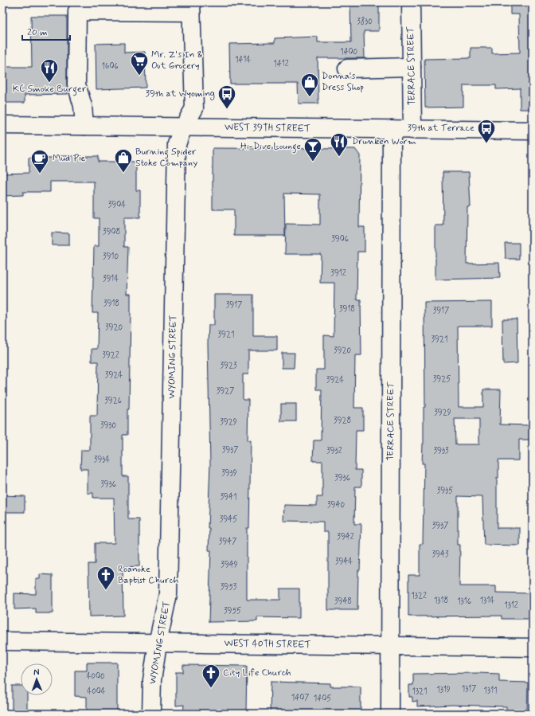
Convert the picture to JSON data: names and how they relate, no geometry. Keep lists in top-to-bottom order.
{
  "streets": {
    "street": [
      "TERRACE STREET",
      "WEST 39TH STREET",
      "WYOMING STREET",
      "WEST 40TH STREET"
    ]
  },
  "crossings": [
    ["TERRACE STREET", "WEST 39TH STREET"],
    ["TERRACE STREET", "WEST 40TH STREET"],
    ["WEST 39TH STREET", "WYOMING STREET"],
    ["WYOMING STREET", "WEST 40TH STREET"]
  ],
  "places": {
    "supermarket": ["Mr. Z's In & Out Grocery"],
    "restaurant": ["KC Smoke Burger", "Drunken Worm"],
    "shop": ["Donna's Dress Shop", "Burning Spider Stoke Company"],
    "bus stop": ["39th at Wyoming", "39th at Terrace"],
    "bar": ["Hi-Dive Lounge"],
    "cafe": ["Mud Pie"],
    "church": ["Roanoke Baptist Church", "City Life Church"]
  },
  "house_numbers": [
    "3830",
    "1400",
    "1414",
    "1412",
    "1606",
    "3904",
    "3908",
    "3906",
    "3910",
    "3912",
    "3914",
    "3918",
    "3917",
    "3918",
    "3917",
    "3920",
    "3921",
    "3921",
    "3920",
    "3922",
    "3923",
    "3924",
    "3925",
    "3924",
    "3927",
    "3926",
    "3929",
    "3928",
    "3929",
    "3930",
    "3937",
    "3932",
    "3933",
    "3934",
    "3939",
    "3936",
    "3936",
    "3935",
    "3941",
    "3940",
    "3945",
    "3937",
    "3942",
    "3947",
    "3943",
    "3944",
    "3949",
    "3953",
    "1322",
    "1318",
    "1314",
    "3948",
    "1316",
    "1312",
    "3955",
    "4000",
    "1317",
    "1319",
    "1311",
    "4004",
    "1321",
    "1407",
    "1405"
  ],
  "scale_bar": "20 m",
  "north": "top"
}
